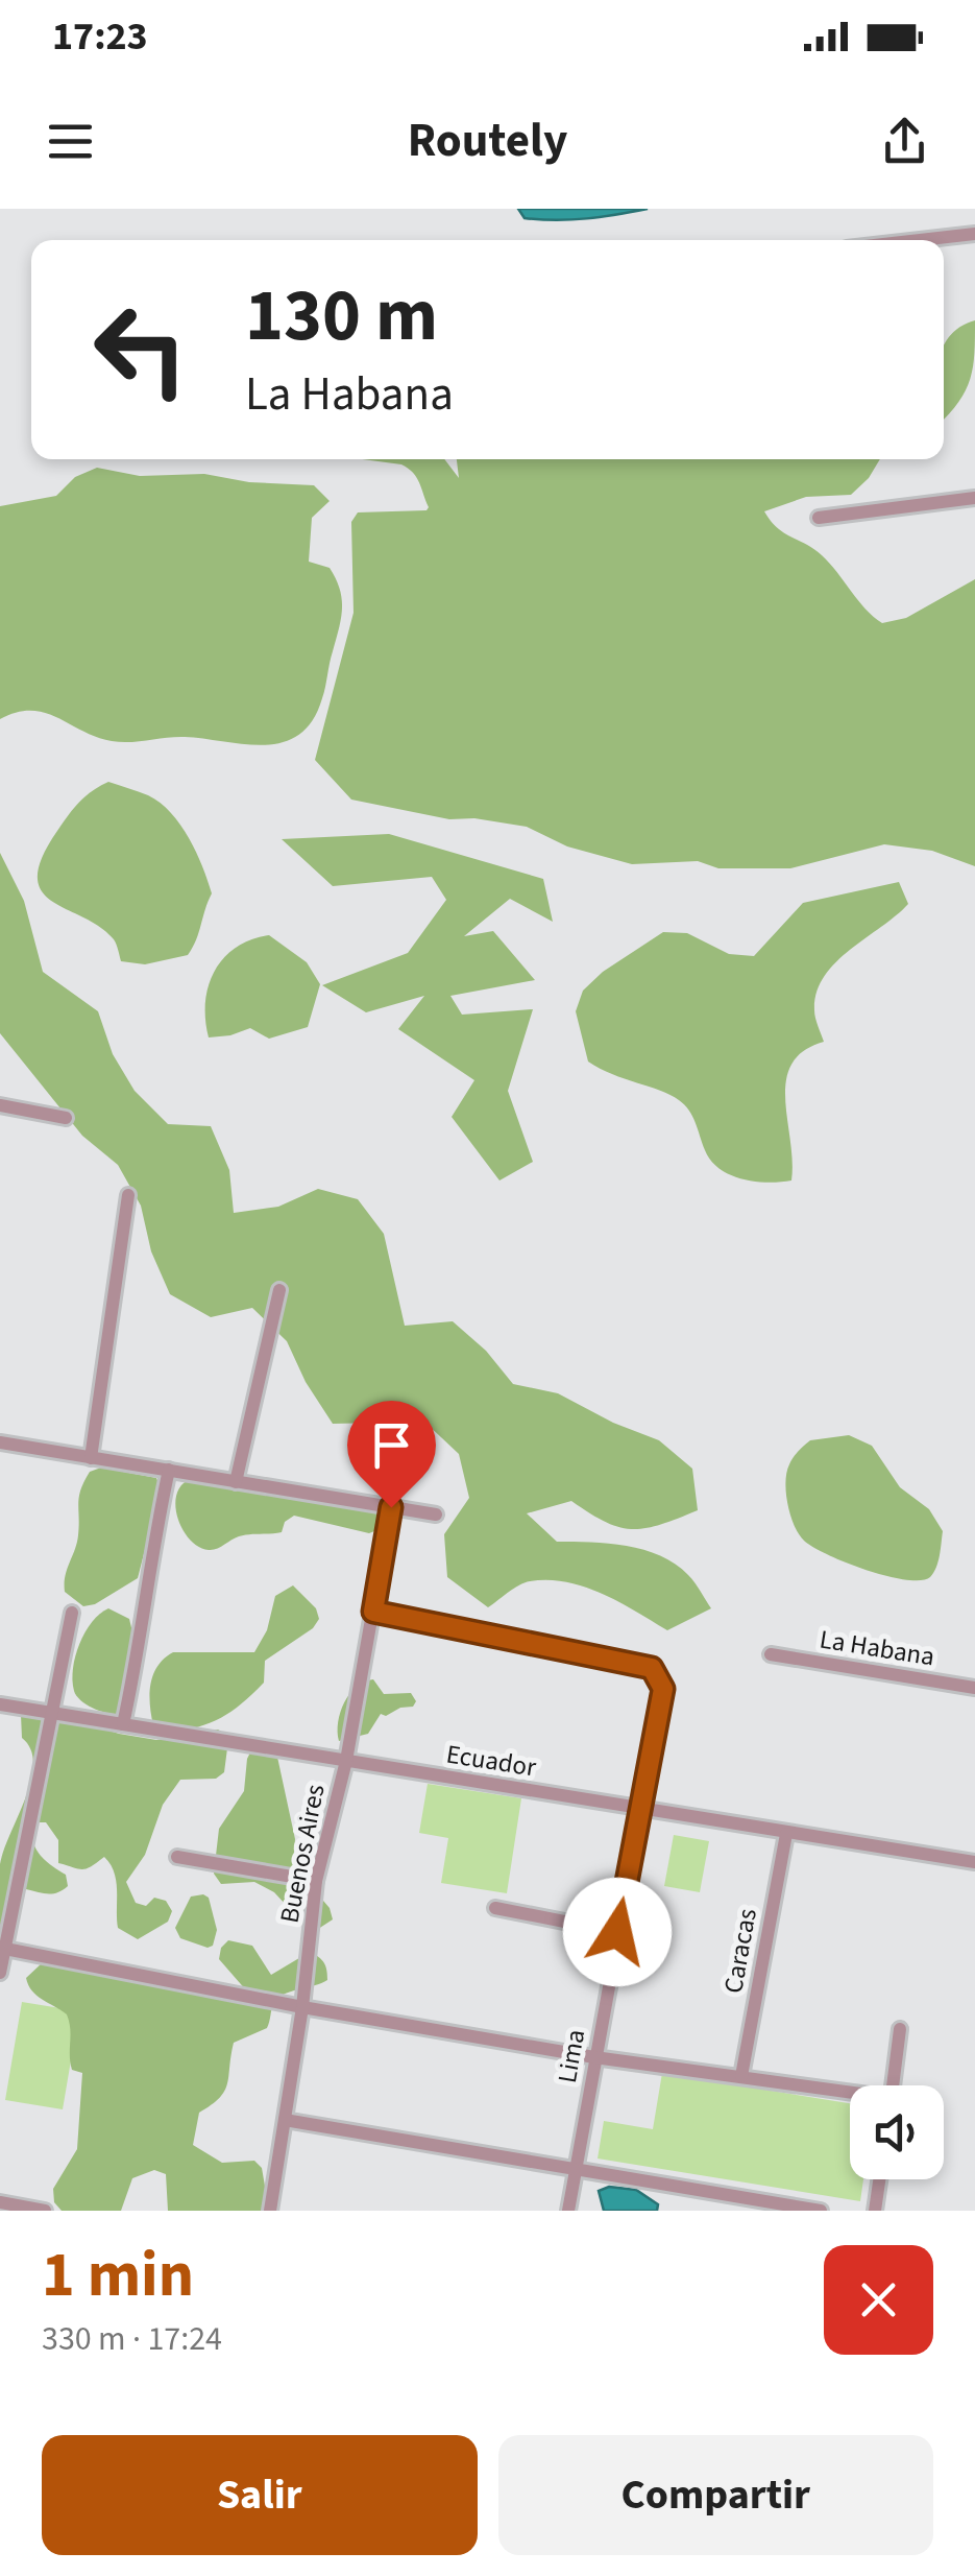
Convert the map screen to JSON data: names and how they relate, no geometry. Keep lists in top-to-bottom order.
{
  "streets": {
    "street": [
      "La Habana",
      "Ecuador",
      "Buenos Aires",
      "Caracas",
      "Lima"
    ]
  },
  "crossings": [
    ["Ecuador", "Buenos Aires"],
    ["Ecuador", "Caracas"],
    ["Ecuador", "Lima"],
    ["Buenos Aires", "Lima"]
  ],
  "page": {
    "status": "17:23",
    "header": "Routely",
    "turn": ["130 m", "La Habana"],
    "heading": ["1 min", "330 m · 17:24"],
    "buttons": ["Salir", "Compartir"]
  }
}
